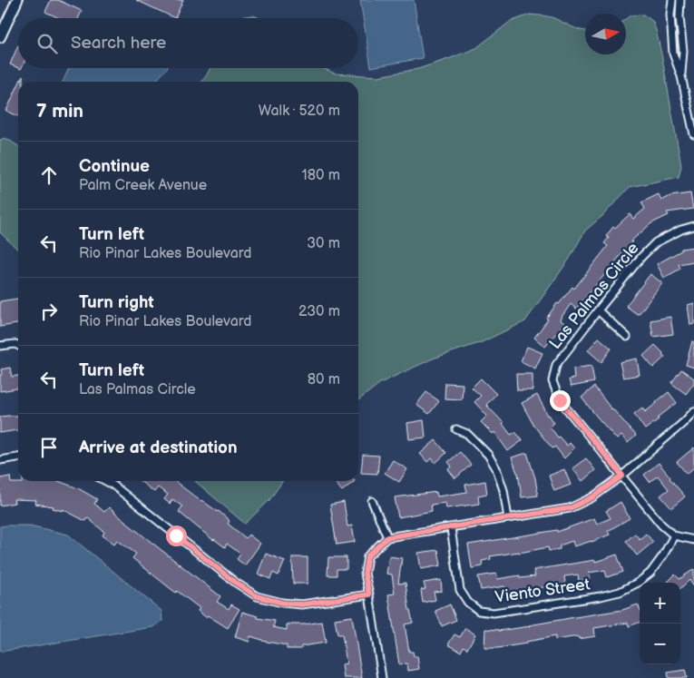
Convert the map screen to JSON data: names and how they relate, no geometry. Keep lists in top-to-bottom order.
{
  "streets": {
    "street": ["Las Palmas Circle", "Viento Street"]
  },
  "crossings": [
    ["Las Palmas Circle", "Viento Street"]
  ],
  "north": "right",
  "page": {
    "search": "Search here",
    "heading": ["7 min", "Walk · 520 m"],
    "list": [
      ["Continue", "Palm Creek Avenue", "180 m"],
      ["Turn left", "Rio Pinar Lakes Boulevard", "30 m"],
      ["Turn right", "Rio Pinar Lakes Boulevard", "230 m"],
      ["Turn left", "Las Palmas Circle", "80 m"],
      "Arrive at destination"
    ],
    "map_buttons": ["+", "−"]
  }
}
